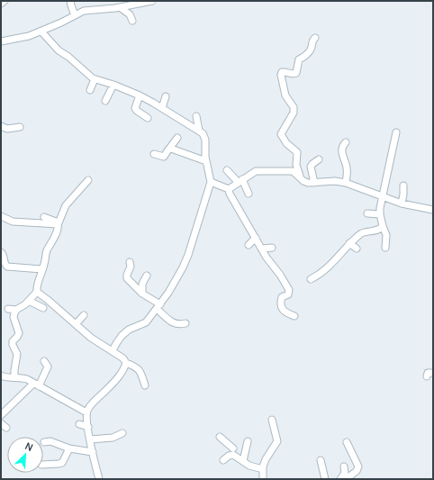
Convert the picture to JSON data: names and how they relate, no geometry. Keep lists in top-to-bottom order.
{
  "north": "top right"
}
